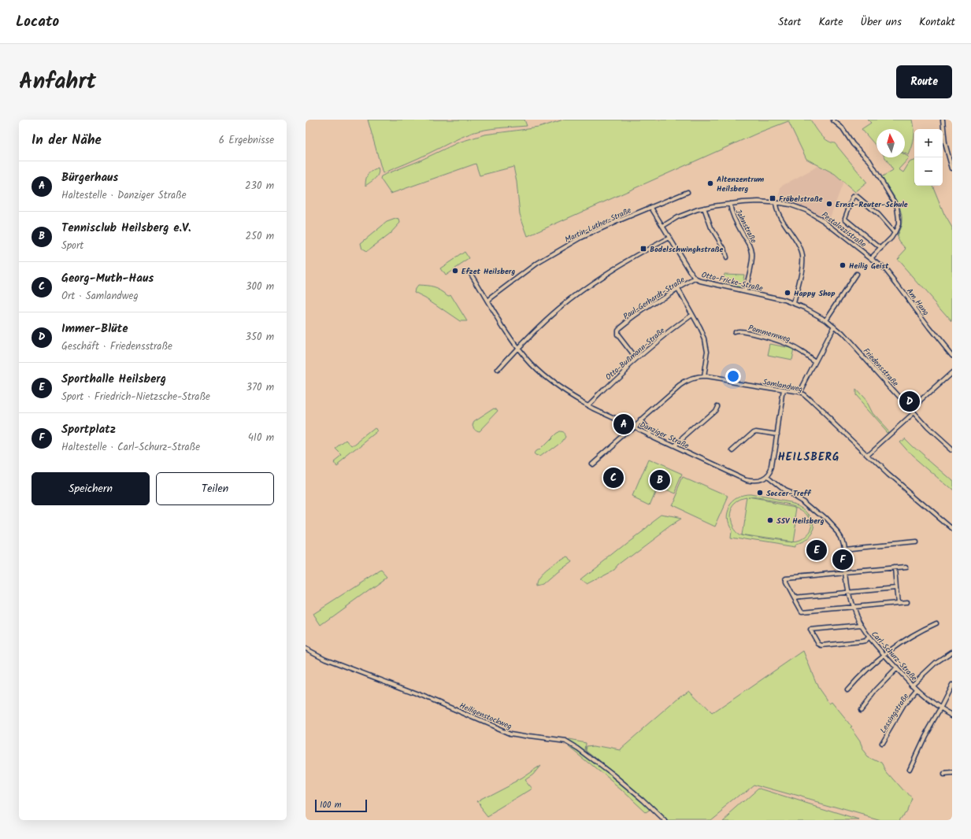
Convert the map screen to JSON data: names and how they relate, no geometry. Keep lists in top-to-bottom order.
{
  "streets": {
    "street": [
      "Martin-Luther-Straße",
      "Jahnstraße",
      "Pestalozzistraße",
      "Otto-Fricke-Straße",
      "Paul-Gerhardt-Straße",
      "Am Hang",
      "Pommernweg",
      "Otto-Bußmann-Straße",
      "Friedensstraße",
      "Samlandweg",
      "Danziger Straße",
      "Carl-Schurz-Straße",
      "Lessingstraße",
      "Heiligenstockweg"
    ]
  },
  "crossings": [
    ["Martin-Luther-Straße", "Otto-Fricke-Straße"],
    ["Martin-Luther-Straße", "Danziger Straße"],
    ["Jahnstraße", "Pestalozzistraße"],
    ["Jahnstraße", "Otto-Fricke-Straße"],
    ["Pestalozzistraße", "Otto-Fricke-Straße"],
    ["Pestalozzistraße", "Am Hang"],
    ["Otto-Fricke-Straße", "Paul-Gerhardt-Straße"],
    ["Otto-Fricke-Straße", "Friedensstraße"],
    ["Paul-Gerhardt-Straße", "Otto-Bußmann-Straße"],
    ["Otto-Bußmann-Straße", "Danziger Straße"],
    ["Samlandweg", "Danziger Straße"],
    ["Danziger Straße", "Carl-Schurz-Straße"],
    ["Carl-Schurz-Straße", "Lessingstraße"]
  ],
  "districts": ["HEILSBERG"],
  "places": {
    "other": [
      "Altenzentrum Heilsberg",
      "Ernst-Reuter-Schule",
      "Heilig Geist",
      "Efzet Heilsberg",
      "Happy Shop",
      "Soccer-Treff",
      "SSV Heilsberg"
    ],
    "transit": ["Fröbelstraße", "Bodelschwinghstraße"]
  },
  "scale_bar": "100 m",
  "north": "top",
  "page": {
    "header": "Locato",
    "nav": [
      "Start",
      "Karte",
      "Über uns",
      "Kontakt"
    ],
    "title": "Anfahrt",
    "buttons": [
      "Route",
      ["Speichern", "Teilen"]
    ],
    "heading": ["In der Nähe", "6 Ergebnisse"],
    "map_buttons": ["+", "−"],
    "list": [
      {
        "mark": "A",
        "name": "Bürgerhaus",
        "note": "Haltestelle · Danziger Straße",
        "value": "230 m"
      },
      {
        "mark": "B",
        "name": "Tennisclub Heilsberg e.V.",
        "note": "Sport",
        "value": "250 m"
      },
      {
        "mark": "C",
        "name": "Georg-Muth-Haus",
        "note": "Ort · Samlandweg",
        "value": "300 m"
      },
      {
        "mark": "D",
        "name": "Immer-Blüte",
        "note": "Geschäft · Friedensstraße",
        "value": "350 m"
      },
      {
        "mark": "E",
        "name": "Sporthalle Heilsberg",
        "note": "Sport · Friedrich-Nietzsche-Straße",
        "value": "370 m"
      },
      {
        "mark": "F",
        "name": "Sportplatz",
        "note": "Haltestelle · Carl-Schurz-Straße",
        "value": "410 m"
      }
    ],
    "pins": [
      "D",
      "A",
      "C",
      "B",
      "E",
      "F"
    ],
    "scale": "100 m"
  }
}
